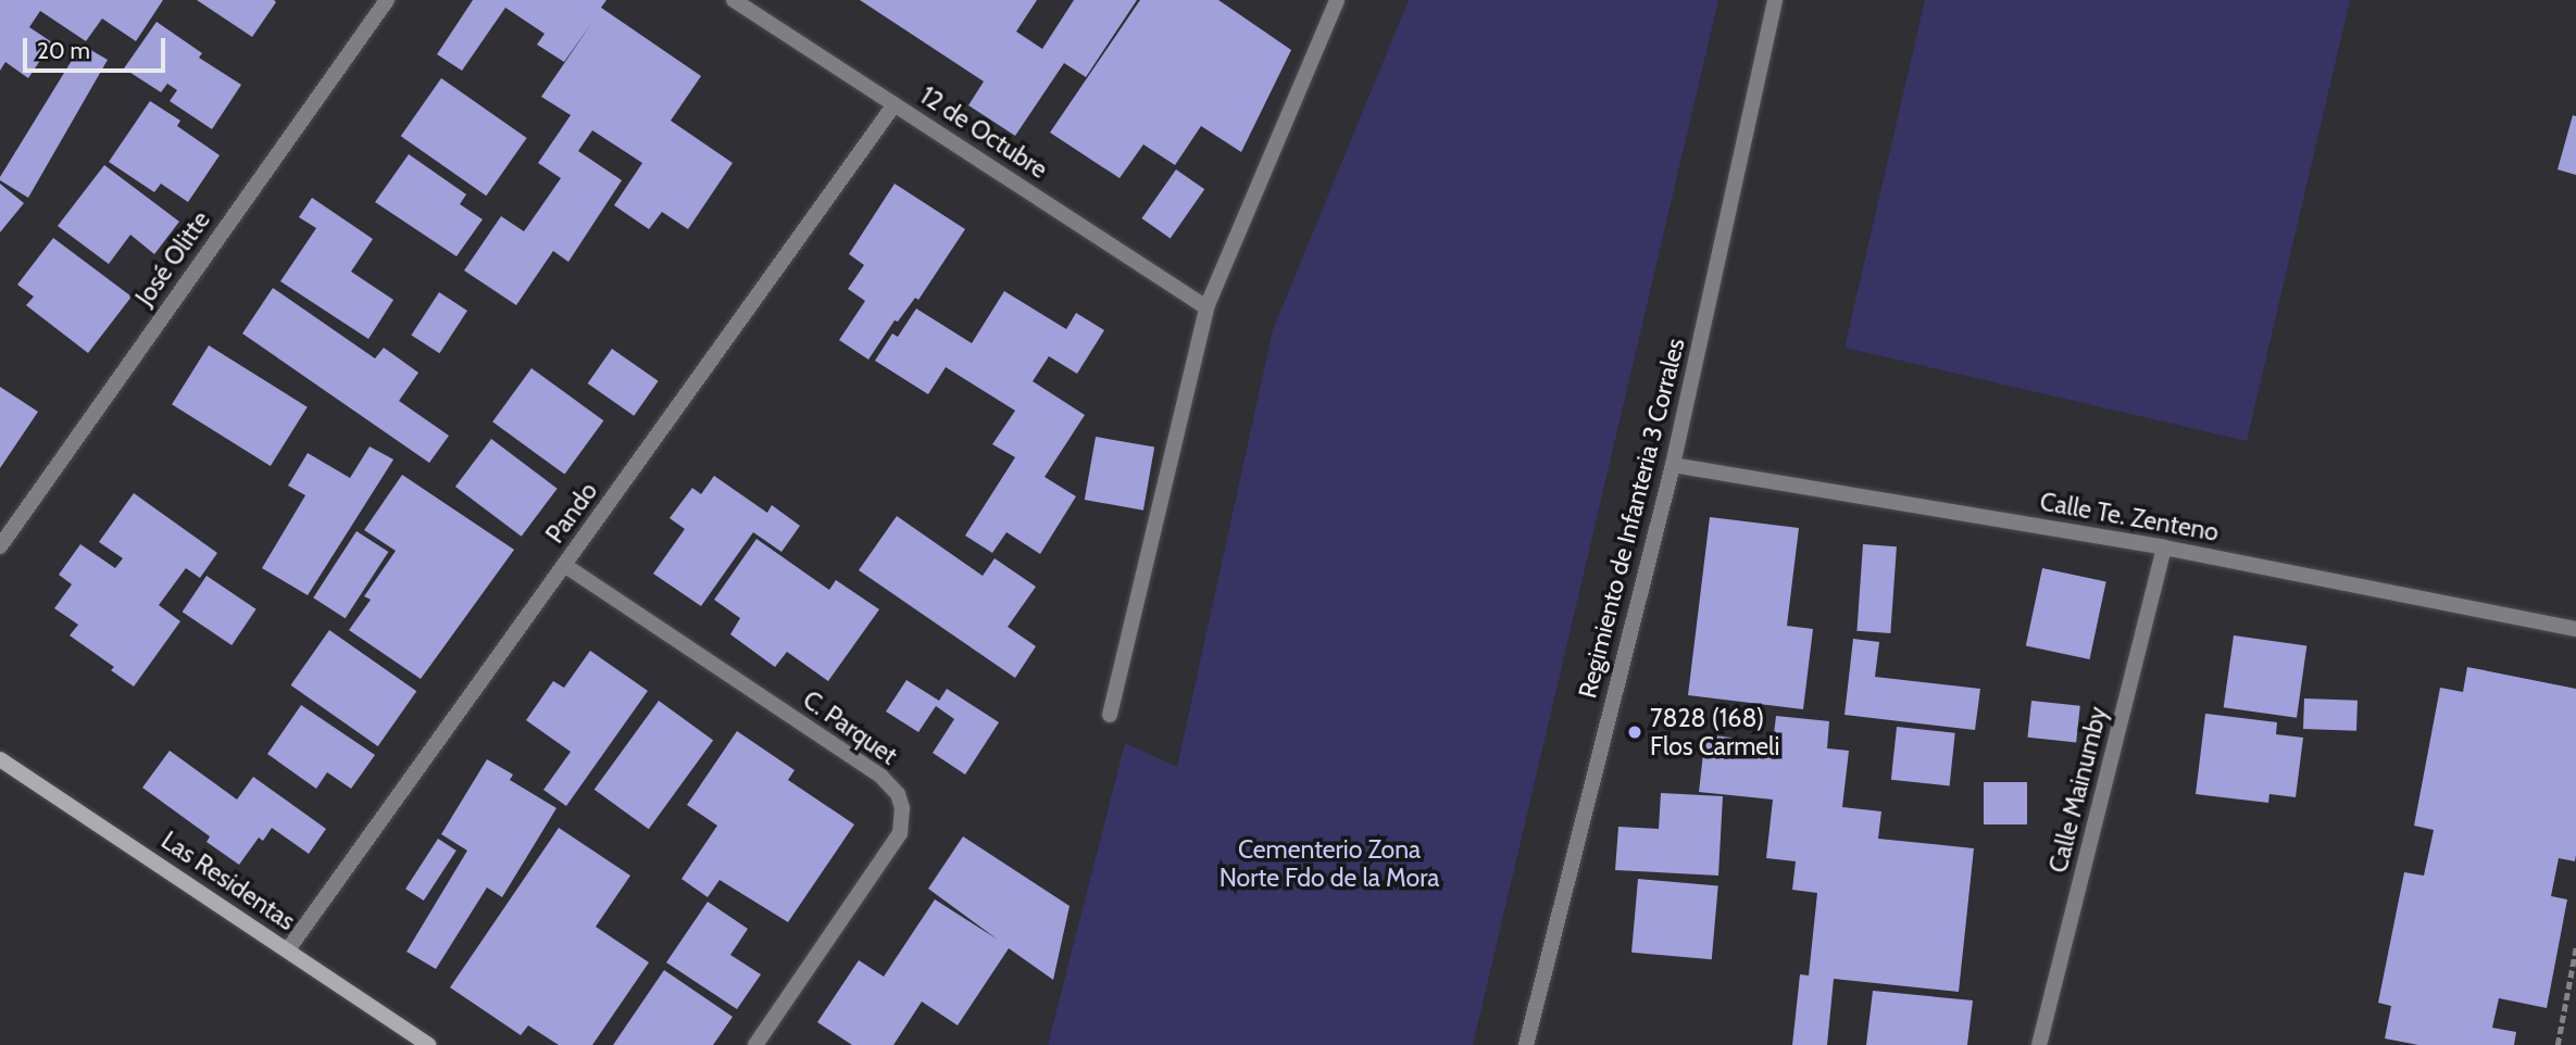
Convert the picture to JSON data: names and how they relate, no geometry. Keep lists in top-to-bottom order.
{
  "streets": {
    "main road": ["Las Residentas"],
    "street": [
      "12 de Octubre",
      "José Olitte",
      "Pando",
      "Calle Te. Zenteno",
      "Regimiento de Infanteria 3 Corrales",
      "C. Parquet",
      "Calle Mainumby"
    ]
  },
  "crossings": [
    ["12 de Octubre", "Pando"],
    ["Pando", "C. Parquet"],
    ["Pando", "Las Residentas"],
    ["Calle Te. Zenteno", "Regimiento de Infanteria 3 Corrales"],
    ["Calle Te. Zenteno", "Calle Mainumby"]
  ],
  "parks": ["Cementerio Zona Norte Fdo de la Mora"],
  "places": ["7828 (168) Flos Carmeli"],
  "scale_bar": "20 m"
}
